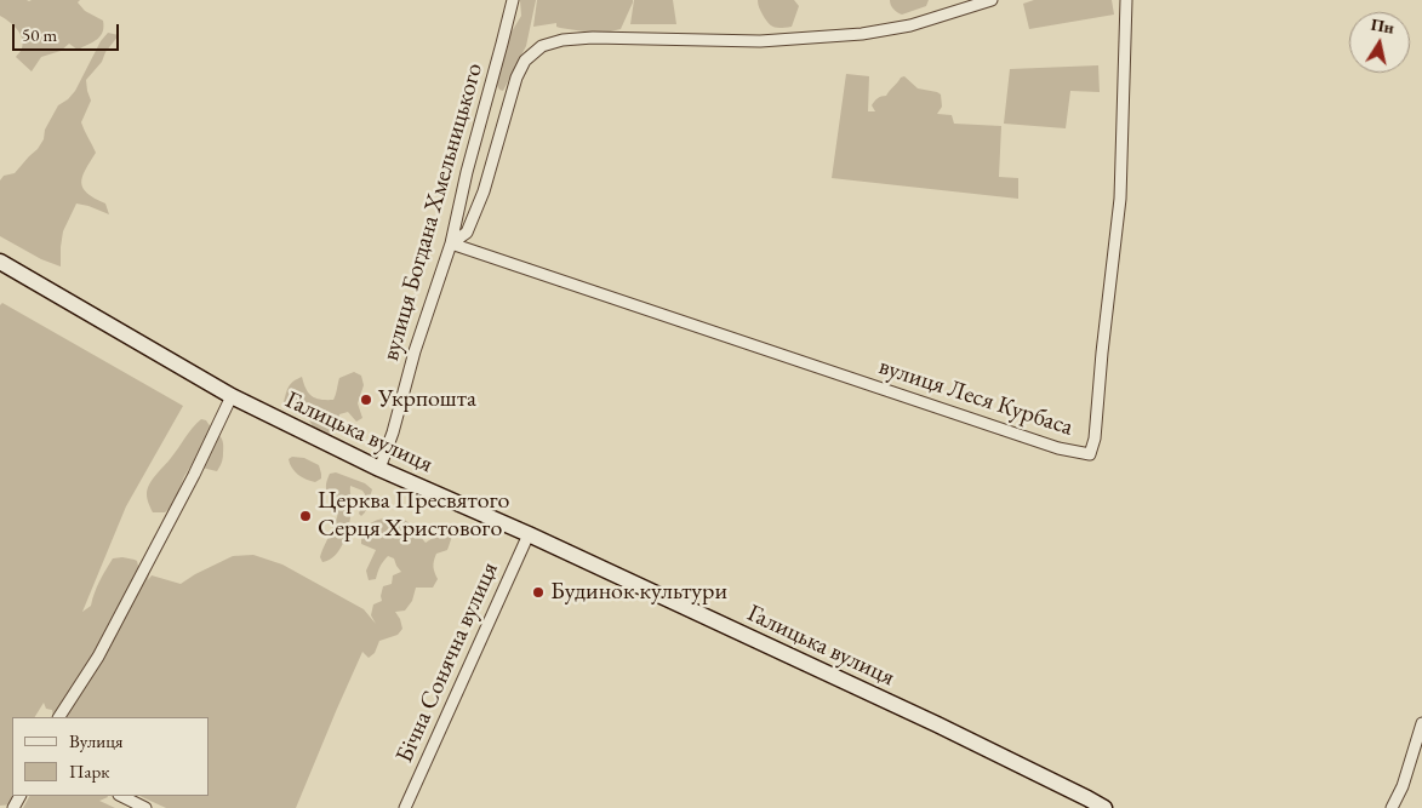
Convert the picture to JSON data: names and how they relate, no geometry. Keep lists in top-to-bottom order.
{
  "streets": {
    "street": [
      "вулиця Богдана Хмельницького",
      "вулиця Леся Курбаса",
      "Галицька вулиця",
      "Бічна Сонячна вулиця"
    ]
  },
  "crossings": [
    ["вулиця Богдана Хмельницького", "вулиця Леся Курбаса"],
    ["вулиця Богдана Хмельницького", "Галицька вулиця"],
    ["Галицька вулиця", "Бічна Сонячна вулиця"]
  ],
  "places": ["Укрпошта", "Церква Пресвятого Серця Христового", "Будинок культури"],
  "legend": ["Вулиця", "Парк"],
  "scale_bar": "50 m",
  "north": "top"
}
